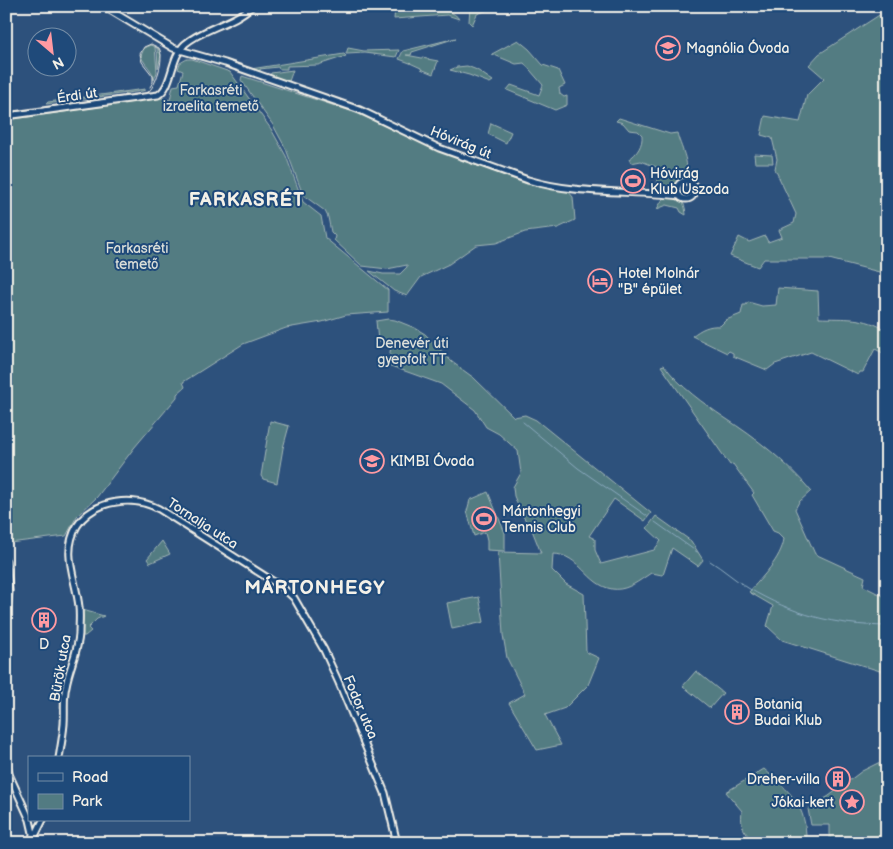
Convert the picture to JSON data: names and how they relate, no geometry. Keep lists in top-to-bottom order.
{
  "streets": {
    "street": [
      "Érdi út",
      "Hóvirág út",
      "Tornalja utca",
      "Bürök utca",
      "Fodor utca"
    ]
  },
  "crossings": [
    ["Érdi út", "Hóvirág út"],
    ["Tornalja utca", "Bürök utca"],
    ["Tornalja utca", "Fodor utca"]
  ],
  "districts": ["FARKASRÉT", "MÁRTONHEGY"],
  "parks": ["Farkasréti izraelita temető", "Farkasréti temető", "Denevér úti gyepfolt TT"],
  "places": {
    "school or university": ["Magnólia Óvoda", "KIMBI Óvoda"],
    "sports": ["Hóvirág Klub Uszoda", "Mártonhegyi Tennis Club"],
    "hotel": ["Hotel Molnár \"B\" épület"],
    "building": ["D", "Botaniq Budai Klub", "Dreher-villa"],
    "place": ["Jókai-kert"]
  },
  "legend": ["Road", "Park"],
  "north": "bottom right"
}
